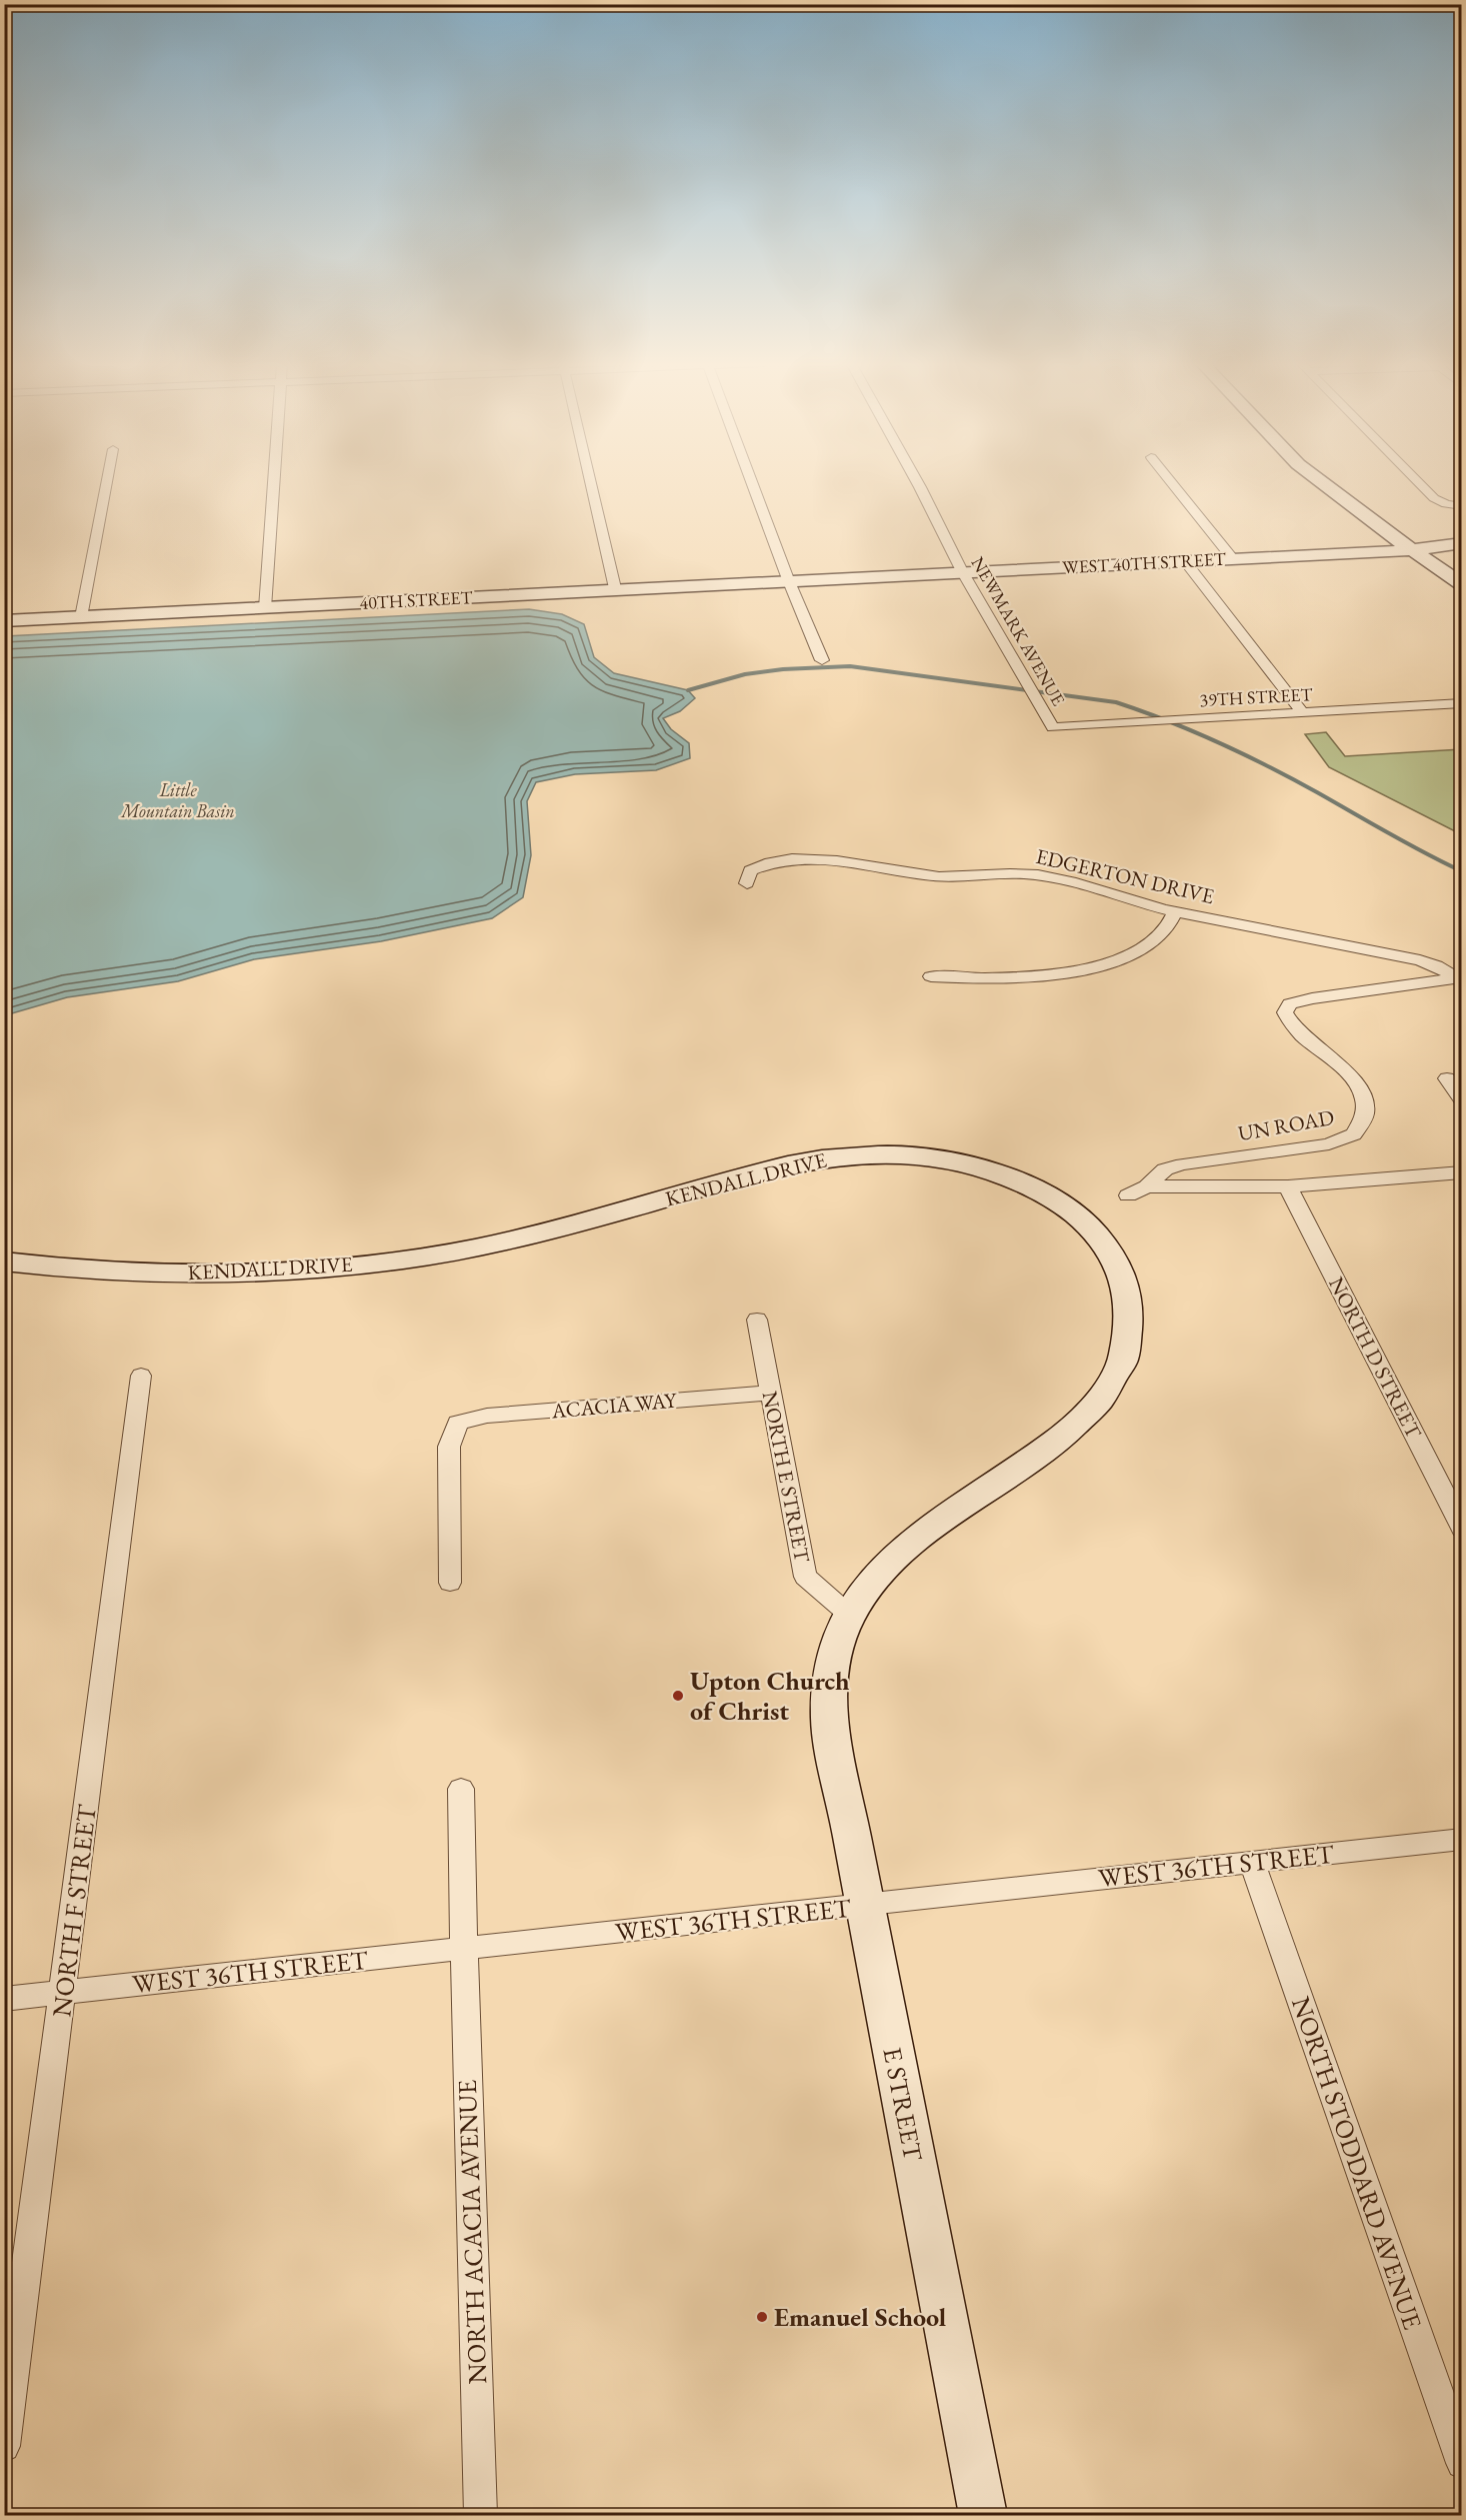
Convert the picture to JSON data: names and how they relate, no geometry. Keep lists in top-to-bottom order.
{
  "streets": {
    "main road": [
      "WEST 40TH STREET",
      "40TH STREET",
      "KENDALL DRIVE",
      "E STREET"
    ],
    "street": [
      "NEWMARK AVENUE",
      "39TH STREET",
      "EDGERTON DRIVE",
      "UN ROAD",
      "NORTH D STREET",
      "ACACIA WAY",
      "NORTH E STREET",
      "WEST 36TH STREET",
      "NORTH F STREET",
      "NORTH STODDARD AVENUE",
      "NORTH ACACIA AVENUE"
    ]
  },
  "crossings": [
    ["WEST 40TH STREET", "40TH STREET"],
    ["WEST 40TH STREET", "NEWMARK AVENUE"],
    ["NEWMARK AVENUE", "39TH STREET"],
    ["EDGERTON DRIVE", "UN ROAD"],
    ["KENDALL DRIVE", "NORTH E STREET"],
    ["KENDALL DRIVE", "E STREET"],
    ["ACACIA WAY", "NORTH E STREET"],
    ["WEST 36TH STREET", "NORTH F STREET"],
    ["WEST 36TH STREET", "E STREET"],
    ["WEST 36TH STREET", "NORTH STODDARD AVENUE"],
    ["WEST 36TH STREET", "NORTH ACACIA AVENUE"]
  ],
  "water": ["Little Mountain Basin"],
  "places": ["Upton Church of Christ", "Emanuel School"]
}
